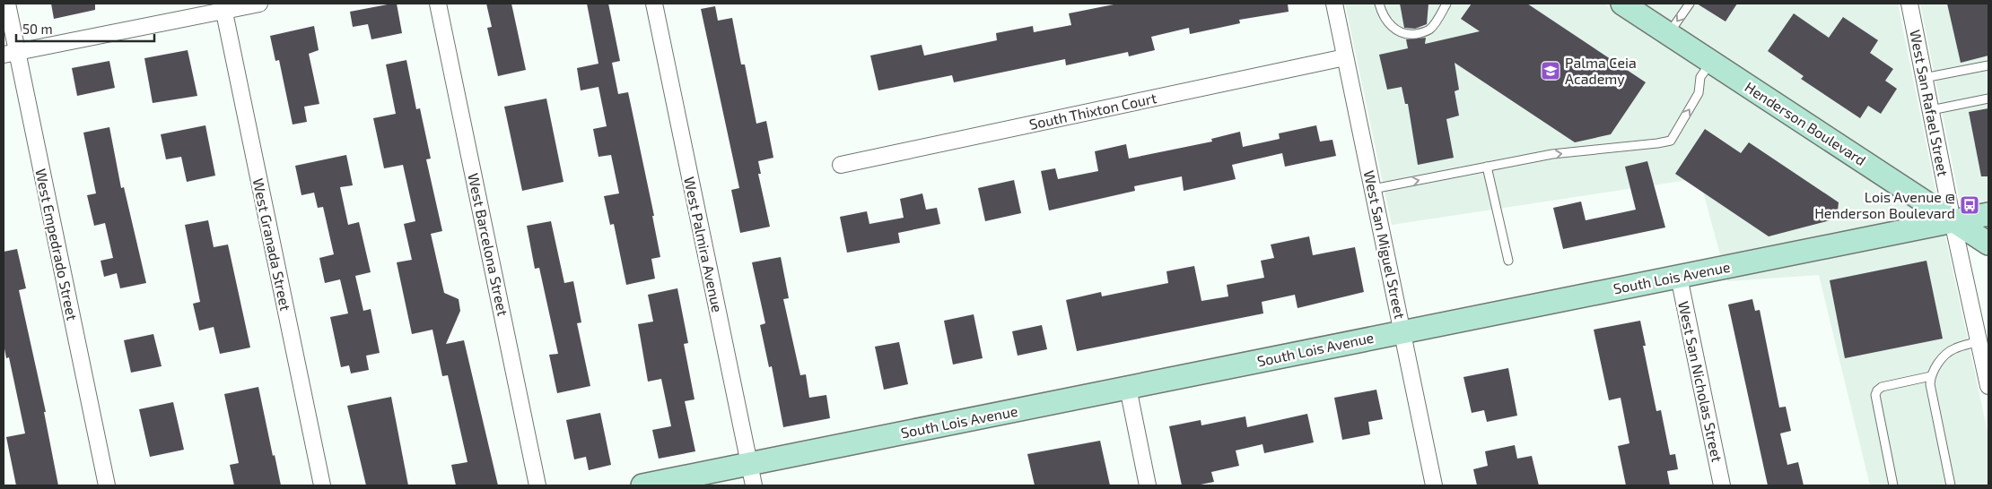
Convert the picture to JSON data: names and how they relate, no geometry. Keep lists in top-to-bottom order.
{
  "streets": {
    "street": [
      "West San Rafael Street",
      "South Thixton Court",
      "Henderson Boulevard",
      "West Empedrado Street",
      "West Granada Street",
      "West Barcelona Street",
      "West Palmira Avenue",
      "West San Miguel Street",
      "South Lois Avenue",
      "West San Nicholas Street"
    ]
  },
  "crossings": [
    ["West San Rafael Street", "Henderson Boulevard"],
    ["West San Rafael Street", "South Lois Avenue"],
    ["South Thixton Court", "West San Miguel Street"],
    ["Henderson Boulevard", "South Lois Avenue"],
    ["West Palmira Avenue", "South Lois Avenue"],
    ["West San Miguel Street", "South Lois Avenue"],
    ["South Lois Avenue", "West San Nicholas Street"]
  ],
  "places": {
    "school or university": ["Palma Ceia Academy"],
    "bus stop": ["Lois Avenue @ Henderson Boulevard"]
  },
  "scale_bar": "50 m"
}
